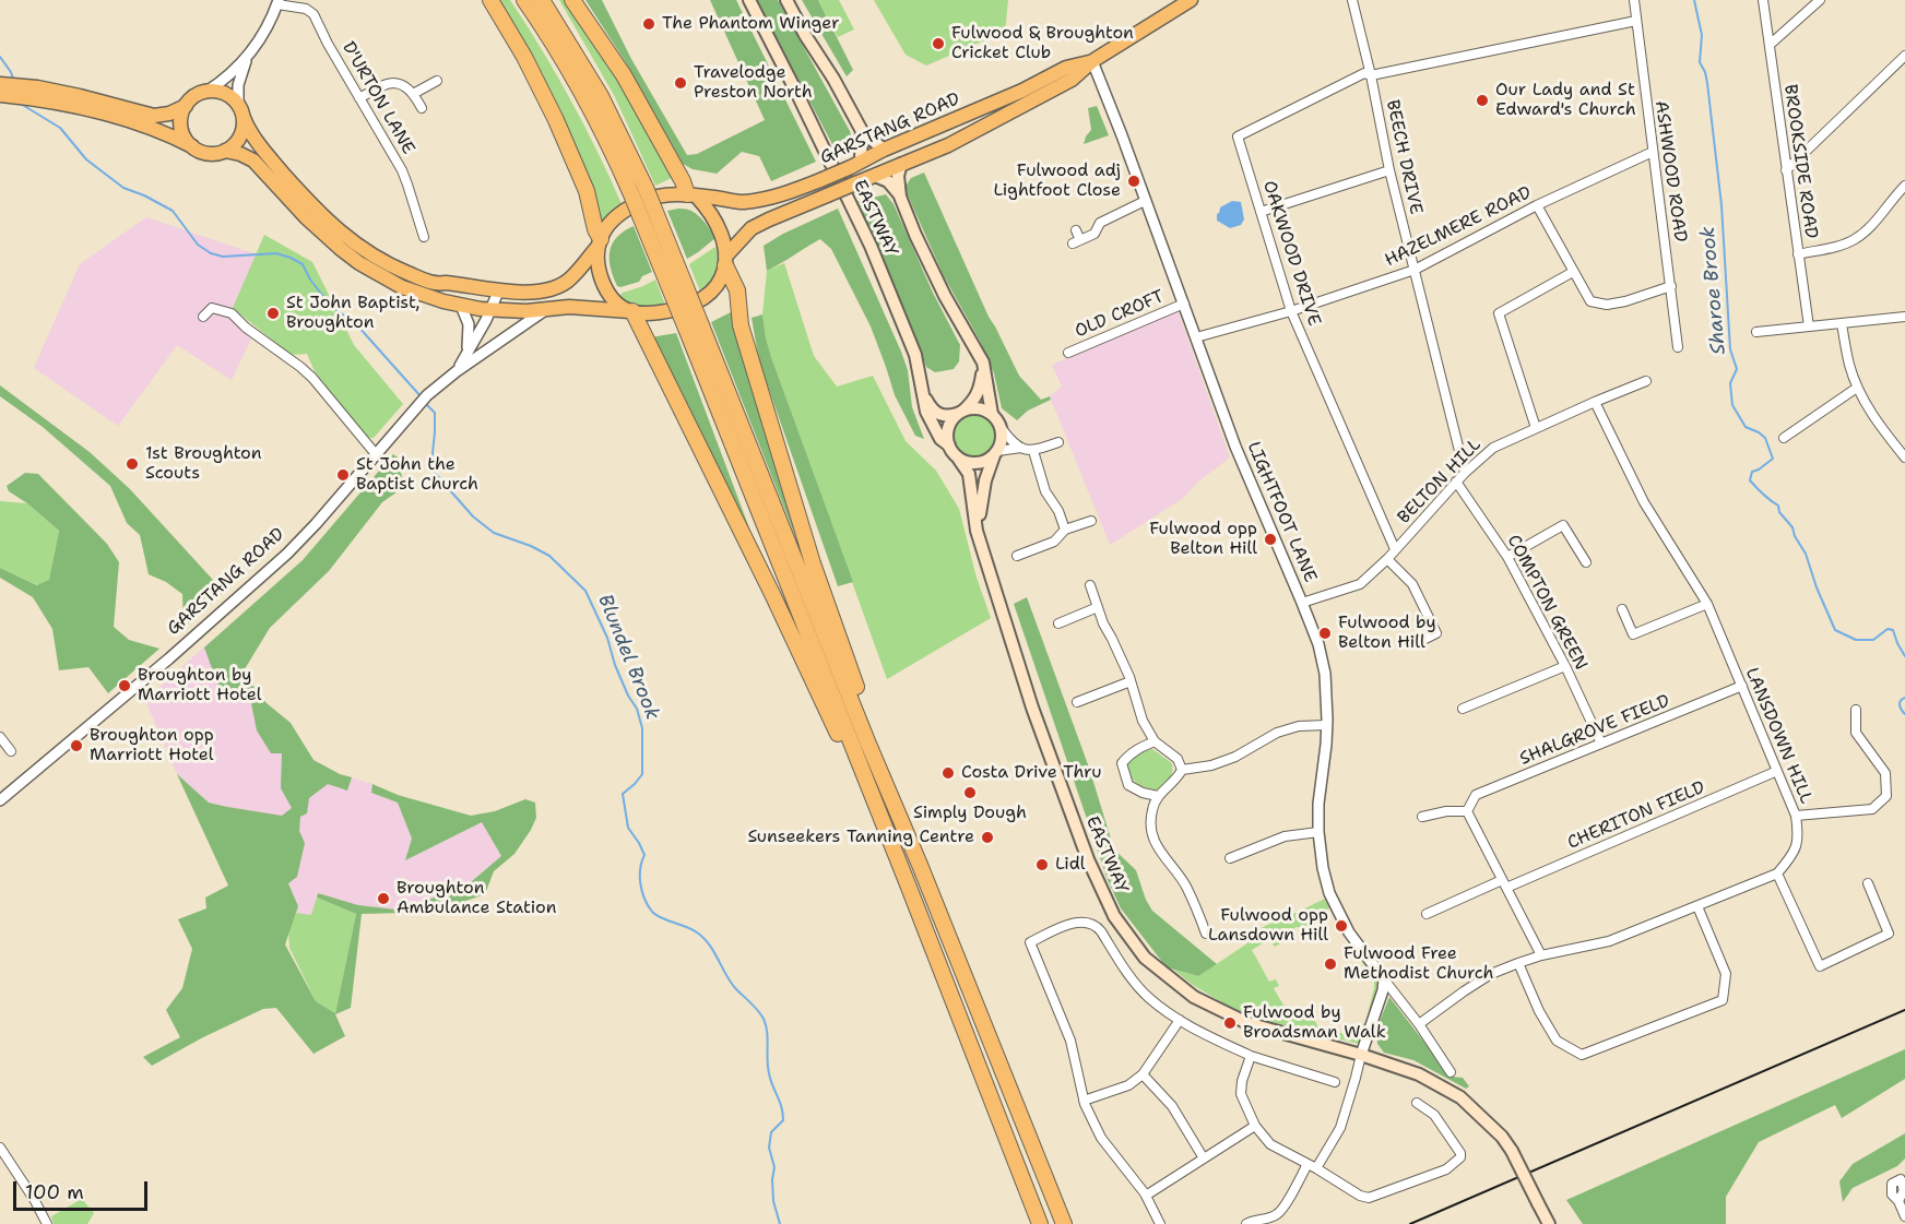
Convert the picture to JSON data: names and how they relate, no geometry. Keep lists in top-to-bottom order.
{
  "streets": {
    "main road": ["GARSTANG ROAD", "EASTWAY"],
    "street": [
      "D'URTON LANE",
      "BEECH DRIVE",
      "BROOKSIDE ROAD",
      "ASHWOOD ROAD",
      "HAZELMERE ROAD",
      "OAKWOOD DRIVE",
      "OLD CROFT",
      "BELTON HILL",
      "LIGHTFOOT LANE",
      "COMPTON GREEN",
      "SHALGROVE FIELD",
      "LANSDOWN HILL",
      "CHERITON FIELD"
    ]
  },
  "crossings": [
    ["GARSTANG ROAD", "LIGHTFOOT LANE"],
    ["BEECH DRIVE", "HAZELMERE ROAD"],
    ["BEECH DRIVE", "OAKWOOD DRIVE"],
    ["BEECH DRIVE", "BELTON HILL"],
    ["ASHWOOD ROAD", "HAZELMERE ROAD"],
    ["HAZELMERE ROAD", "OAKWOOD DRIVE"],
    ["HAZELMERE ROAD", "LIGHTFOOT LANE"],
    ["OAKWOOD DRIVE", "BELTON HILL"],
    ["OLD CROFT", "LIGHTFOOT LANE"],
    ["BELTON HILL", "LIGHTFOOT LANE"],
    ["BELTON HILL", "COMPTON GREEN"],
    ["BELTON HILL", "LANSDOWN HILL"],
    ["COMPTON GREEN", "SHALGROVE FIELD"],
    ["SHALGROVE FIELD", "LANSDOWN HILL"],
    ["LANSDOWN HILL", "CHERITON FIELD"]
  ],
  "water": ["Sharoe Brook", "Blundel Brook"],
  "places": [
    "The Phantom Winger",
    "Fulwood & Broughton Cricket Club",
    "Travelodge Preston North",
    "Our Lady and St Edward's Church",
    "Fulwood adj Lightfoot Close",
    "St John Baptist, Broughton",
    "1st Broughton Scouts",
    "St John the Baptist Church",
    "Fulwood opp Belton Hill",
    "Fulwood by Belton Hill",
    "Broughton by Marriott Hotel",
    "Broughton opp Marriott Hotel",
    "Costa Drive Thru",
    "Simply Dough",
    "Sunseekers Tanning Centre",
    "Lidl",
    "Broughton Ambulance Station",
    "Fulwood opp Lansdown Hill",
    "Fulwood Free Methodist Church",
    "Fulwood by Broadsman Walk"
  ],
  "scale_bar": "100 m"
}
